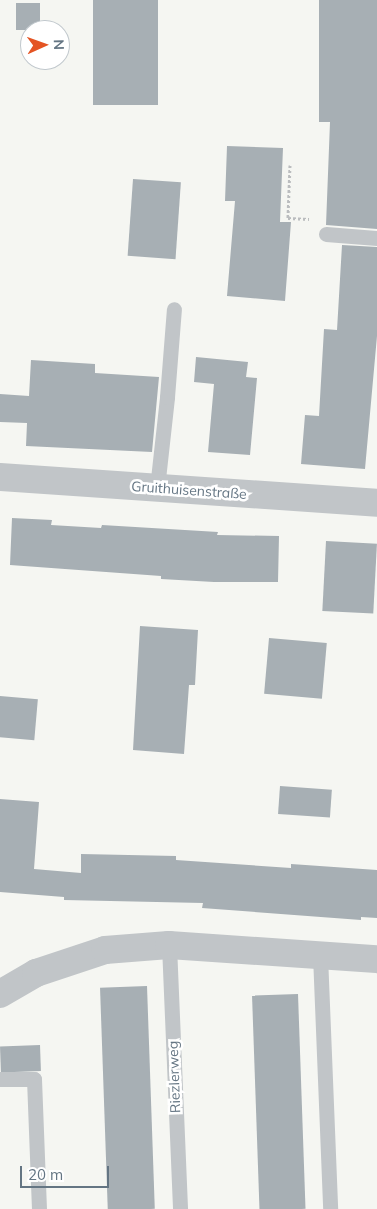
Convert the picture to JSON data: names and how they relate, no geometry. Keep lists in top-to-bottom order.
{
  "streets": {
    "street": ["Gruithuisenstraße"],
    "lane": ["Riezlerweg"]
  },
  "scale_bar": "20 m",
  "north": "right"
}
